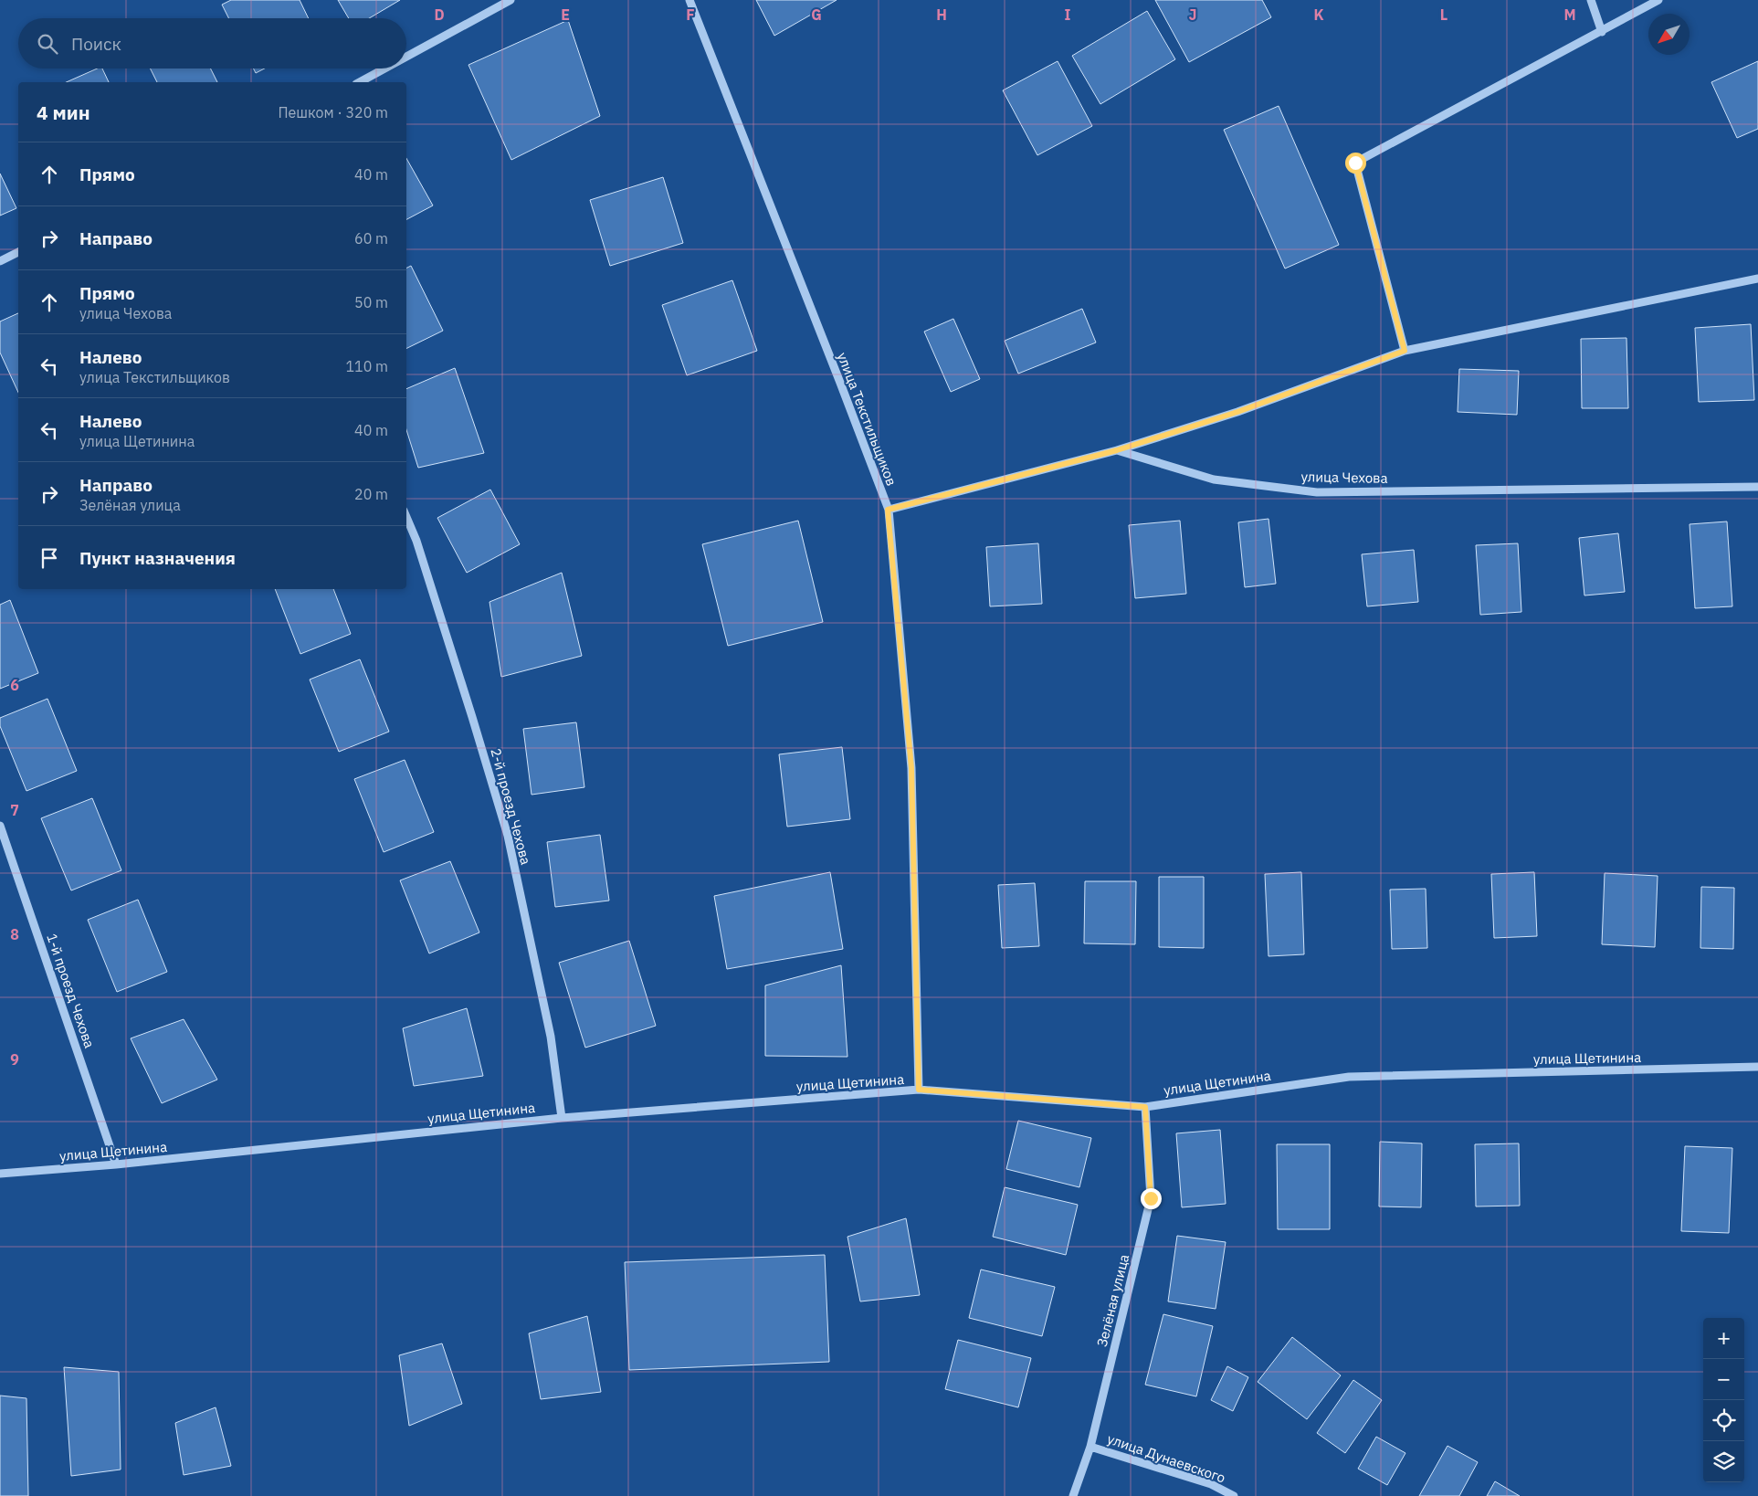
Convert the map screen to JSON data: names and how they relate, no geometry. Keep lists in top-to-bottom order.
{
  "streets": {
    "street": [
      "улица Текстильщиков",
      "улица Чехова",
      "2-й проезд Чехова",
      "1-й проезд Чехова",
      "улица Щетинина",
      "Зелёная улица",
      "улица Дунаевского"
    ]
  },
  "crossings": [
    ["улица Текстильщиков", "улица Щетинина"],
    ["2-й проезд Чехова", "улица Щетинина"],
    ["1-й проезд Чехова", "улица Щетинина"],
    ["улица Щетинина", "Зелёная улица"],
    ["Зелёная улица", "улица Дунаевского"]
  ],
  "north": "bottom left",
  "page": {
    "search": "Поиск",
    "heading": ["4 мин", "Пешком · 320 m"],
    "list": [
      ["Прямо", "40 m"],
      ["Направо", "60 m"],
      ["Прямо", "улица Чехова", "50 m"],
      ["Налево", "улица Текстильщиков", "110 m"],
      ["Налево", "улица Щетинина", "40 m"],
      ["Направо", "Зелёная улица", "20 m"],
      "Пункт назначения"
    ],
    "map_buttons": ["+", "−"]
  },
  "grid": {
    "columns": [
      "D",
      "E",
      "F",
      "G",
      "H",
      "I",
      "J",
      "K",
      "L",
      "M"
    ],
    "rows": [
      "6",
      "7",
      "8",
      "9"
    ]
  }
}
